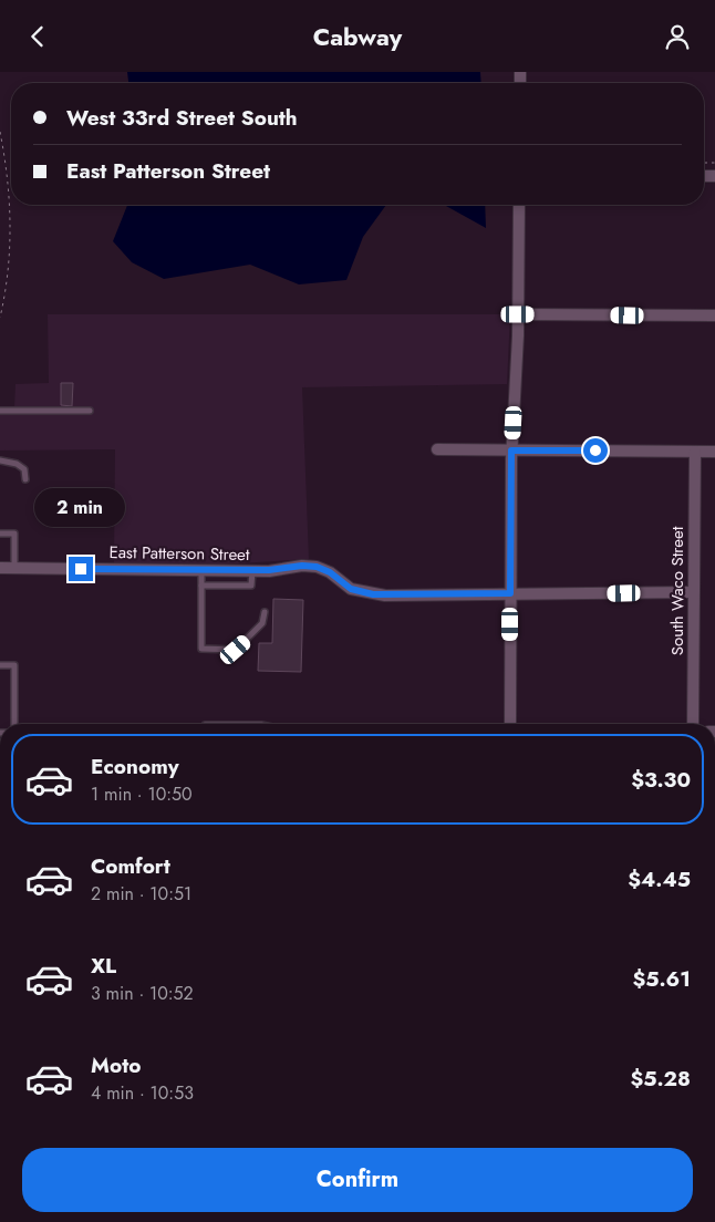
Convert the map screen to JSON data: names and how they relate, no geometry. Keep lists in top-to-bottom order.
{
  "streets": {
    "street": ["East Patterson Street", "South Waco Street"]
  },
  "page": {
    "header": "Cabway",
    "banner": ["West 33rd Street South", "East Patterson Street"],
    "bubble": "2 min",
    "list": [
      {
        "name": "Economy",
        "note": "1 min · 10:50",
        "value": "$3.30"
      },
      {
        "name": "Comfort",
        "note": "2 min · 10:51",
        "value": "$4.45"
      },
      {
        "name": "XL",
        "note": "3 min · 10:52",
        "value": "$5.61"
      },
      {
        "name": "Moto",
        "note": "4 min · 10:53",
        "value": "$5.28"
      }
    ],
    "buttons": "Confirm"
  }
}
